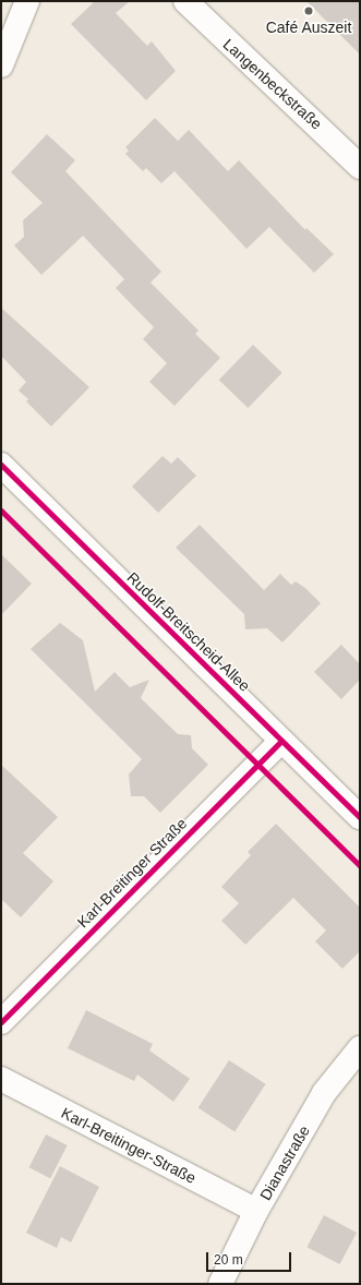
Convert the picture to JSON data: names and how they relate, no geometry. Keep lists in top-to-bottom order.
{
  "streets": {
    "street": [
      "Langenbeckstraße",
      "Rudolf-Breitscheid-Allee",
      "Karl-Breitinger Straße",
      "Karl-Breitinger-Straße",
      "Dianastraße"
    ]
  },
  "crossings": [
    ["Rudolf-Breitscheid-Allee", "Karl-Breitinger Straße"],
    ["Karl-Breitinger-Straße", "Dianastraße"]
  ],
  "places": ["Café Auszeit"],
  "scale_bar": "20 m"
}
